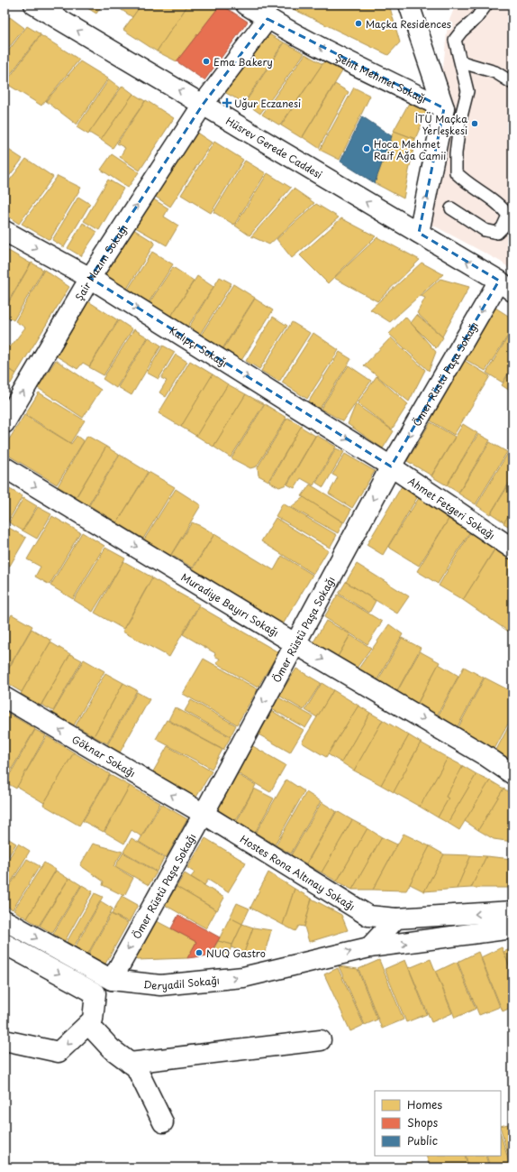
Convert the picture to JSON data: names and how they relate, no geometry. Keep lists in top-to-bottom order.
{
  "streets": {
    "street": [
      "Şehit Mehmet Sokağı",
      "Hüsrev Gerede Caddesi",
      "Şair Nazım Sokağı",
      "Kalıpçı Sokağı",
      "Ömer Rüstü Paşa Sokağı",
      "Ahmet Fetgeri Sokağı",
      "Muradiye Bayırı Sokağı",
      "Göknar Sokağı",
      "Hostes Rona Altınay Sokağı",
      "Deryadil Sokağı"
    ]
  },
  "crossings": [
    ["Şehit Mehmet Sokağı", "Şair Nazım Sokağı"],
    ["Hüsrev Gerede Caddesi", "Şair Nazım Sokağı"],
    ["Hüsrev Gerede Caddesi", "Ömer Rüstü Paşa Sokağı"],
    ["Şair Nazım Sokağı", "Kalıpçı Sokağı"],
    ["Kalıpçı Sokağı", "Ömer Rüstü Paşa Sokağı"],
    ["Kalıpçı Sokağı", "Ahmet Fetgeri Sokağı"],
    ["Ömer Rüstü Paşa Sokağı", "Ahmet Fetgeri Sokağı"],
    ["Ömer Rüstü Paşa Sokağı", "Muradiye Bayırı Sokağı"],
    ["Ömer Rüstü Paşa Sokağı", "Göknar Sokağı"],
    ["Ömer Rüstü Paşa Sokağı", "Hostes Rona Altınay Sokağı"],
    ["Ömer Rüstü Paşa Sokağı", "Deryadil Sokağı"],
    ["Göknar Sokağı", "Hostes Rona Altınay Sokağı"]
  ],
  "one_way": [
    "Şehit Mehmet Sokağı",
    "Hüsrev Gerede Caddesi",
    "Şair Nazım Sokağı",
    "Kalıpçı Sokağı",
    "Ömer Rüstü Paşa Sokağı",
    "Muradiye Bayırı Sokağı",
    "Göknar Sokağı"
  ],
  "places": {
    "other": [
      "Maçka Residences",
      "Ema Bakery",
      "İTÜ Maçka Yerleşkesi",
      "Hoca Mehmet Raif Ağa Camii",
      "NUQ Gastro"
    ],
    "health": ["Uğur Eczanesi"]
  },
  "legend": ["Homes", "Shops", "Public"]
}
